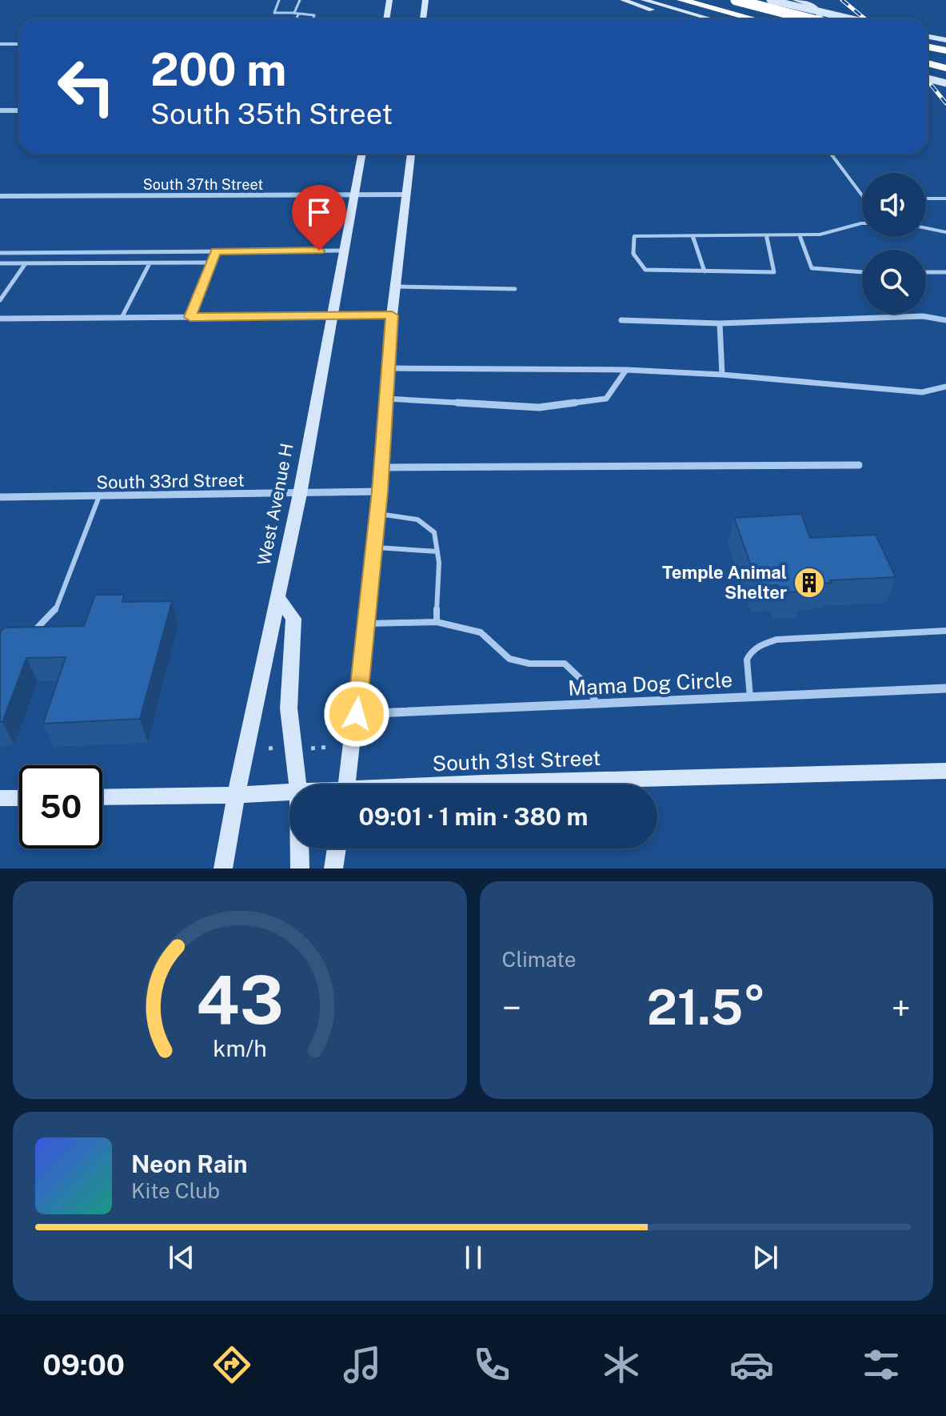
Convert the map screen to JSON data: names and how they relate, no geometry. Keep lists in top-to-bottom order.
{
  "streets": {
    "main road": ["West Avenue H", "South 31st Street"],
    "street": ["South 37th Street", "South 33rd Street", "Mama Dog Circle"]
  },
  "crossings": [
    ["South 37th Street", "West Avenue H"],
    ["South 33rd Street", "West Avenue H"],
    ["West Avenue H", "South 31st Street"]
  ],
  "places": {
    "building": ["Temple Animal Shelter"]
  },
  "page": {
    "turn": ["200 m", "South 35th Street"],
    "limit": "50",
    "trip": "09:01 · 1 min · 380 m",
    "tile": "Climate",
    "heat": ["−", "21.5°", "+"],
    "song": ["Neon Rain", "Kite Club"],
    "tabs": "09:00",
    "gauge": ["43", "km/h"]
  }
}
